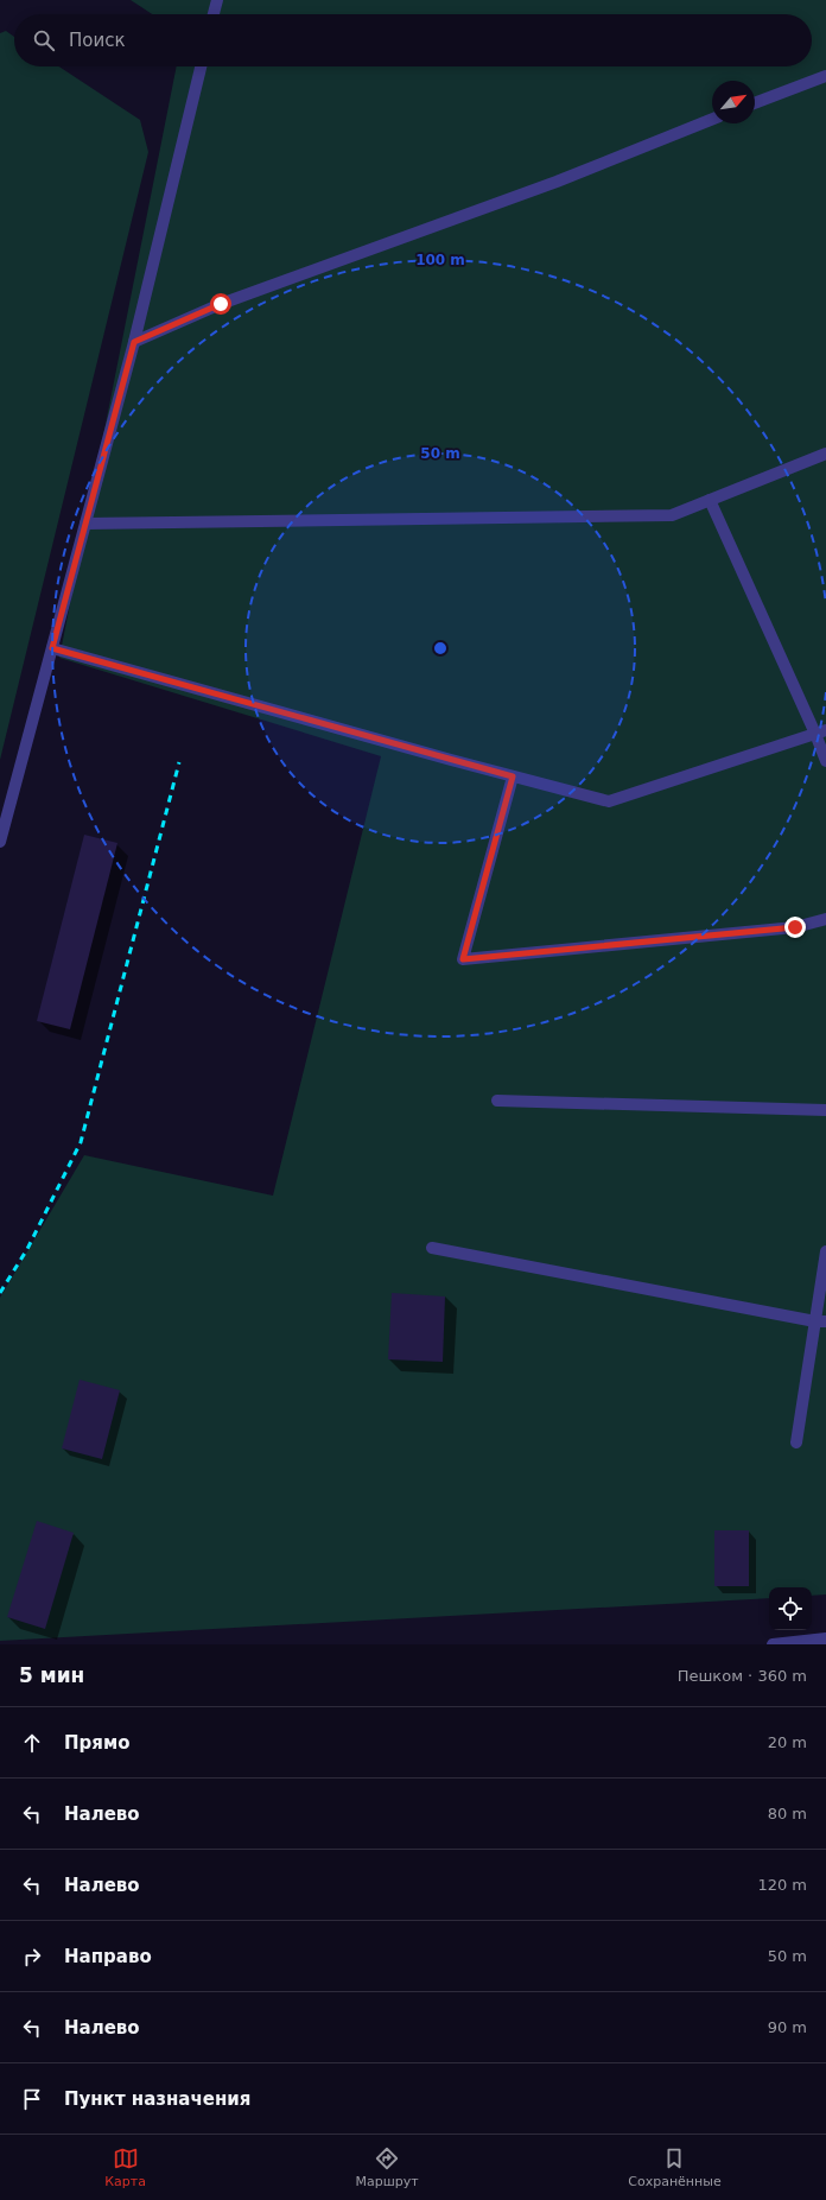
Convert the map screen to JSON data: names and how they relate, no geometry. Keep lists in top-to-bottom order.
{
  "north": "top right",
  "page": {
    "search": "Поиск",
    "heading": ["5 мин", "Пешком · 360 m"],
    "list": [
      ["Прямо", "20 m"],
      ["Налево", "80 m"],
      ["Налево", "120 m"],
      ["Направо", "50 m"],
      ["Налево", "90 m"],
      "Пункт назначения"
    ],
    "nav": ["Карта", "Маршрут", "Сохранённые"]
  },
  "rings": ["100 m", "50 m"]
}
